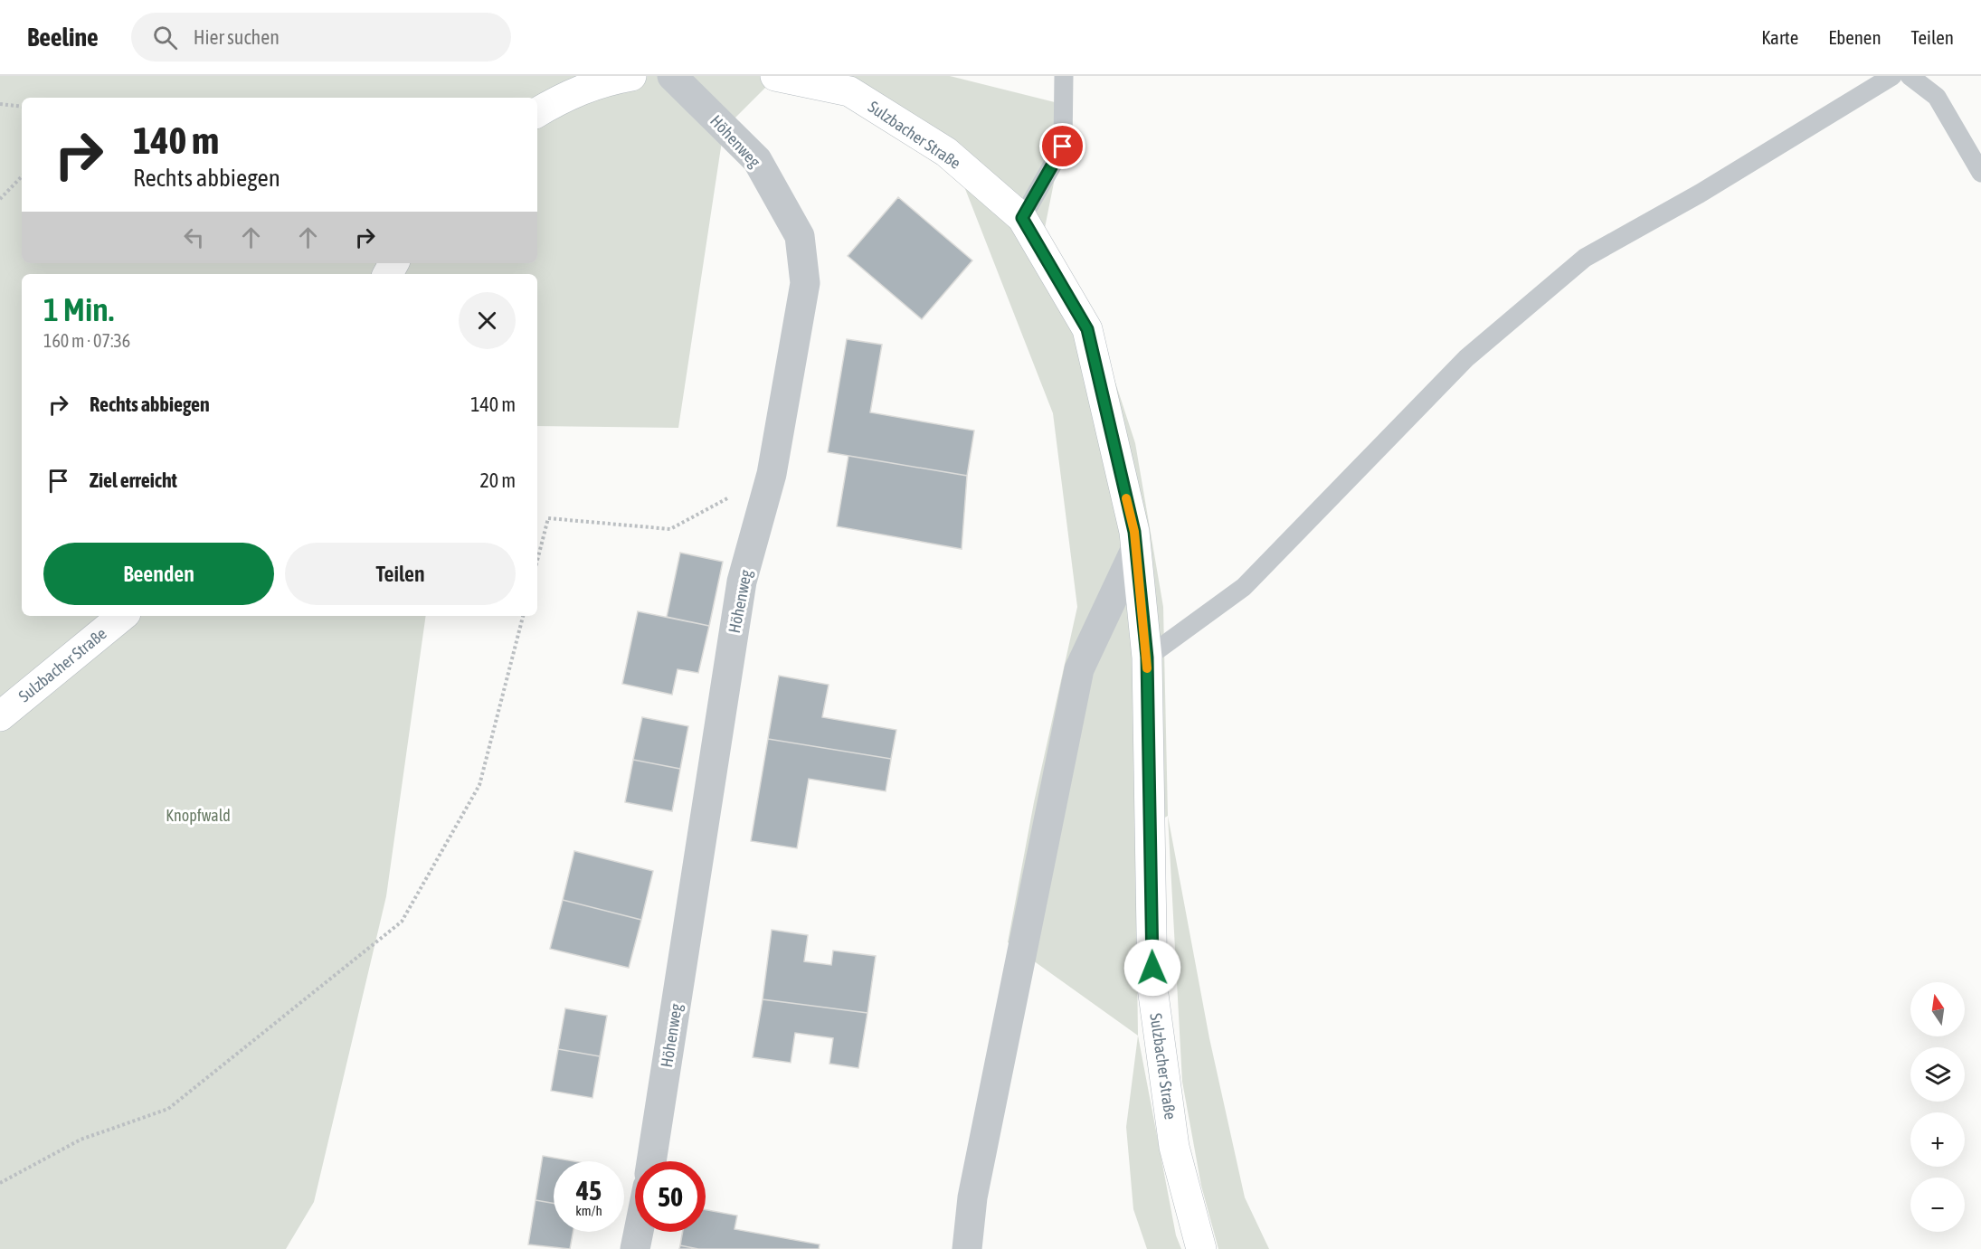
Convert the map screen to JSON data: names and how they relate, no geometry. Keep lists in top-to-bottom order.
{
  "streets": {
    "main road": ["Sulzbacher Straße"],
    "street": ["Höhenweg"]
  },
  "parks": ["Knopfwald"],
  "north": "top",
  "page": {
    "header": "Beeline",
    "search": "Hier suchen",
    "nav": ["Karte", "Ebenen", "Teilen"],
    "turn": ["140 m", "Rechts abbiegen"],
    "heading": ["1 Min.", "160 m · 07:36"],
    "list": [
      {
        "name": "Rechts abbiegen",
        "value": "140 m"
      },
      {
        "name": "Ziel erreicht",
        "value": "20 m"
      }
    ],
    "buttons": ["Beenden", "Teilen"],
    "map_buttons": ["+", "−"],
    "speed": "45 km/h",
    "limit": "50"
  }
}
